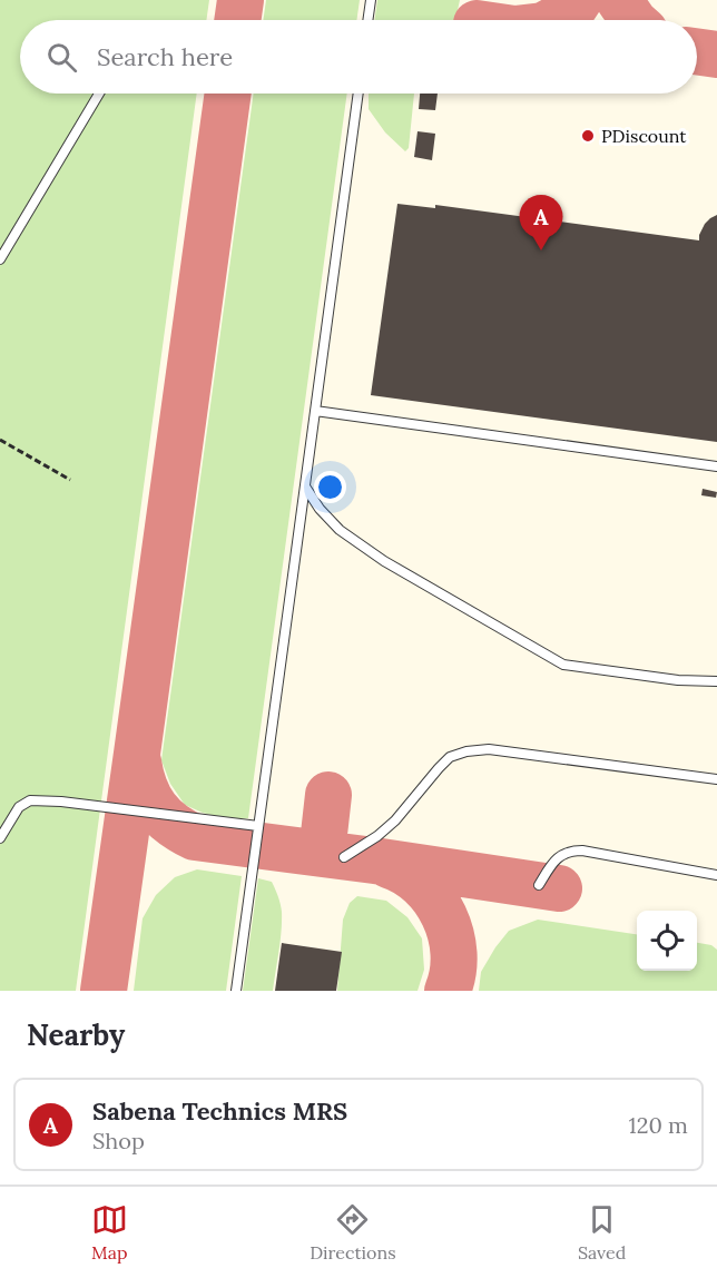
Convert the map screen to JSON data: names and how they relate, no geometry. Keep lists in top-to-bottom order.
{
  "places": ["PDiscount"],
  "page": {
    "search": "Search here",
    "pins": "A",
    "heading": "Nearby",
    "list": [
      {
        "mark": "A",
        "name": "Sabena Technics MRS",
        "note": "Shop",
        "value": "120 m"
      }
    ],
    "nav": ["Map", "Directions", "Saved"]
  }
}
